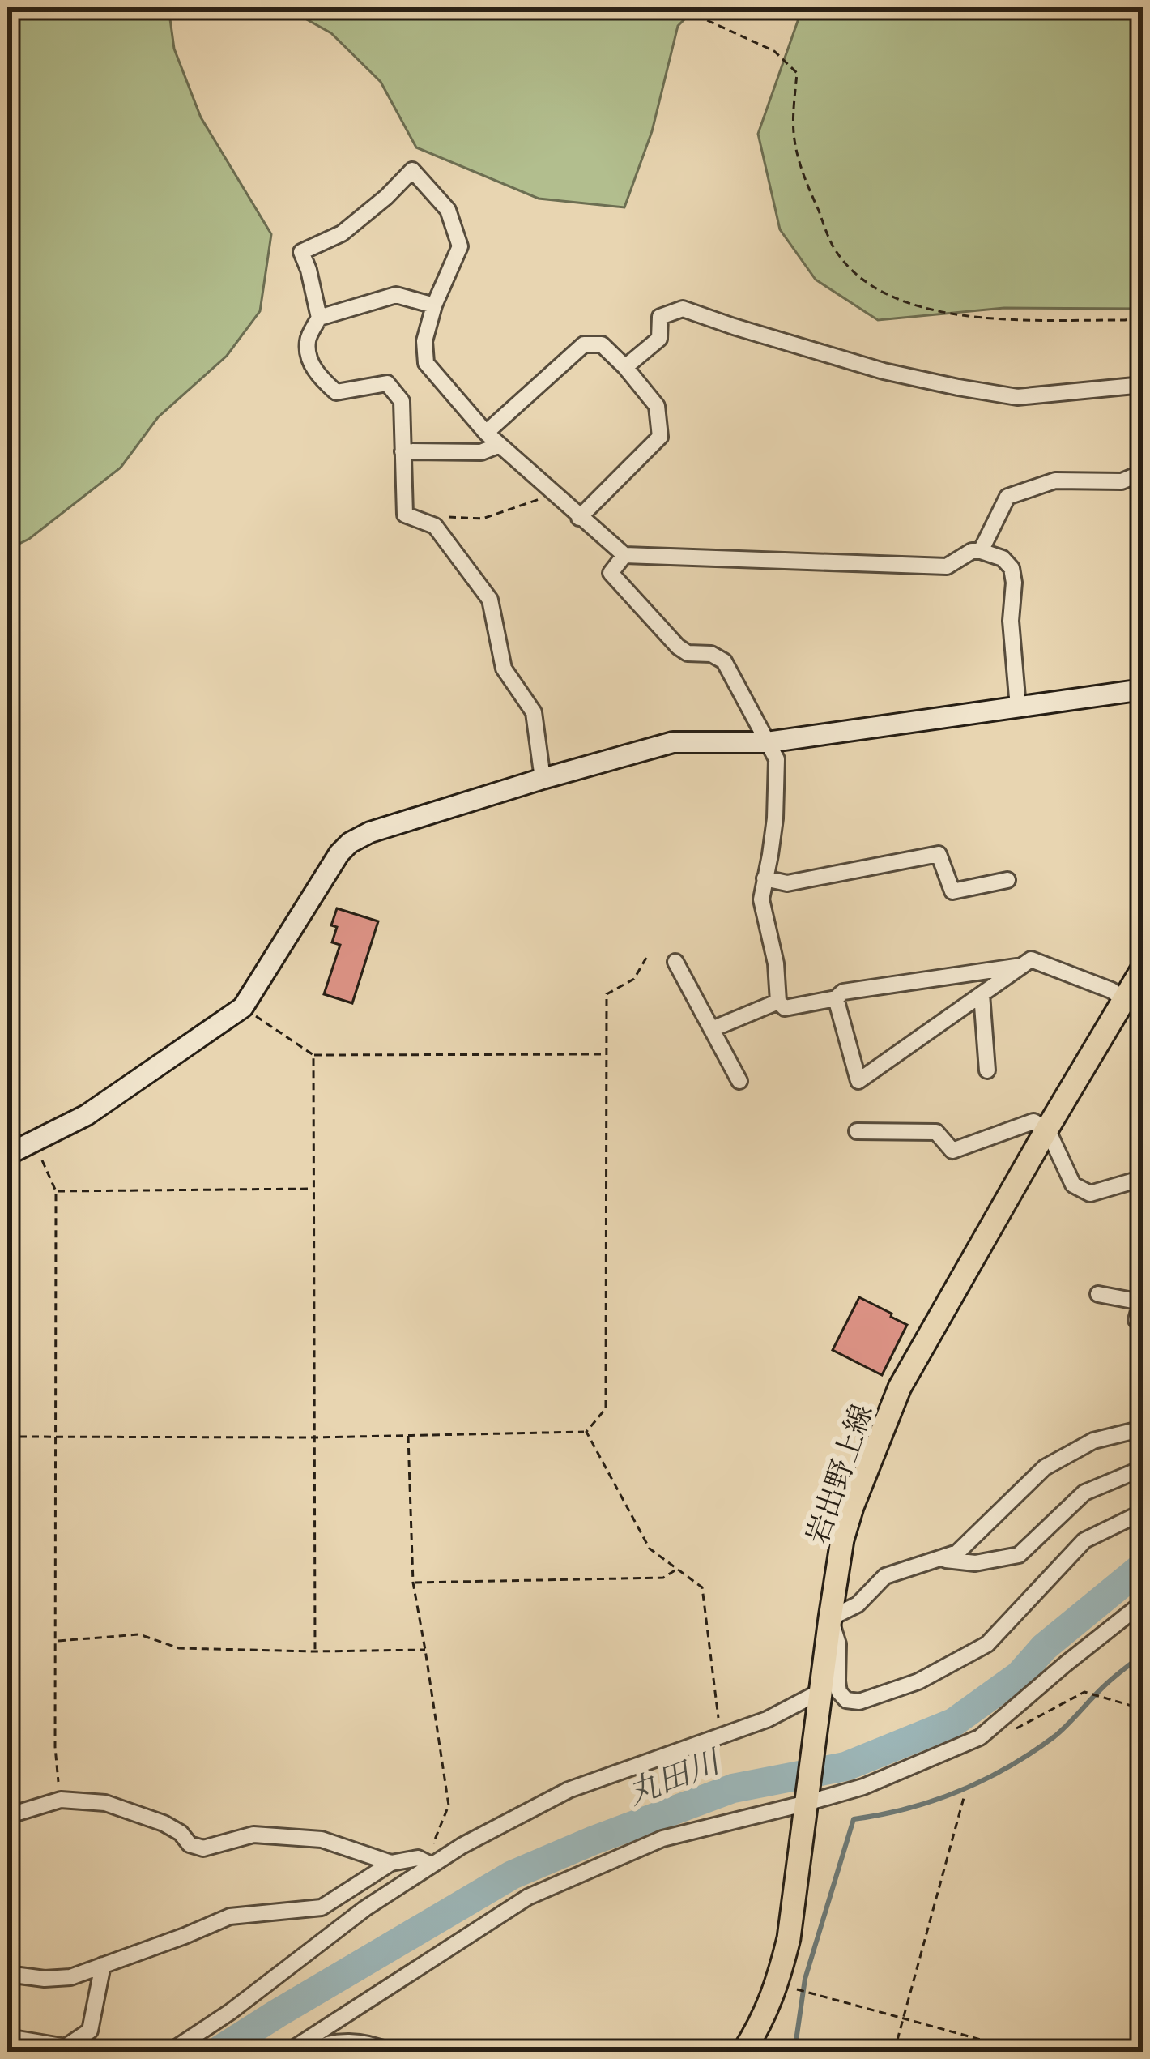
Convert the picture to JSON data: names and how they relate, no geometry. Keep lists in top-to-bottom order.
{
  "streets": {
    "main road": ["岩出野上線"]
  },
  "water": ["丸田川"]
}
